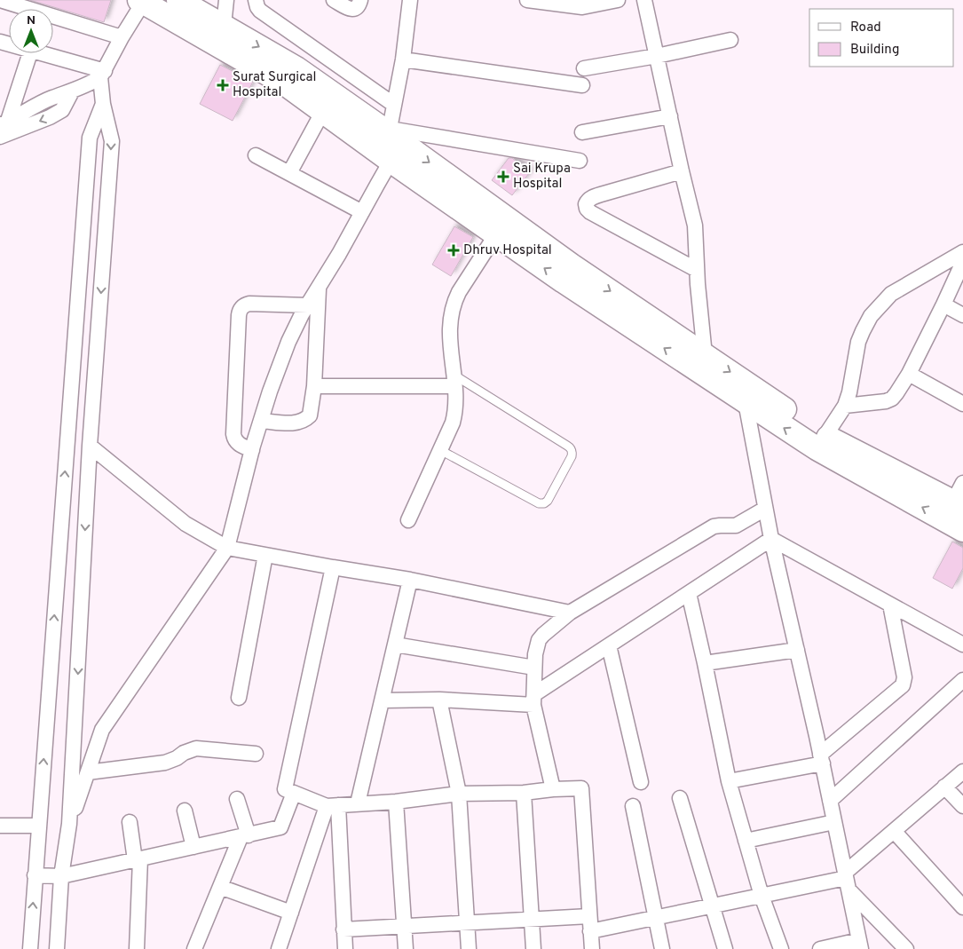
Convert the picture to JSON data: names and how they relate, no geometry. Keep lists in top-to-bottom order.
{
  "places": {
    "health": ["Surat Surgical Hospital", "Sai Krupa Hospital", "Dhruv Hospital"]
  },
  "legend": ["Road", "Building"],
  "north": "top"
}
